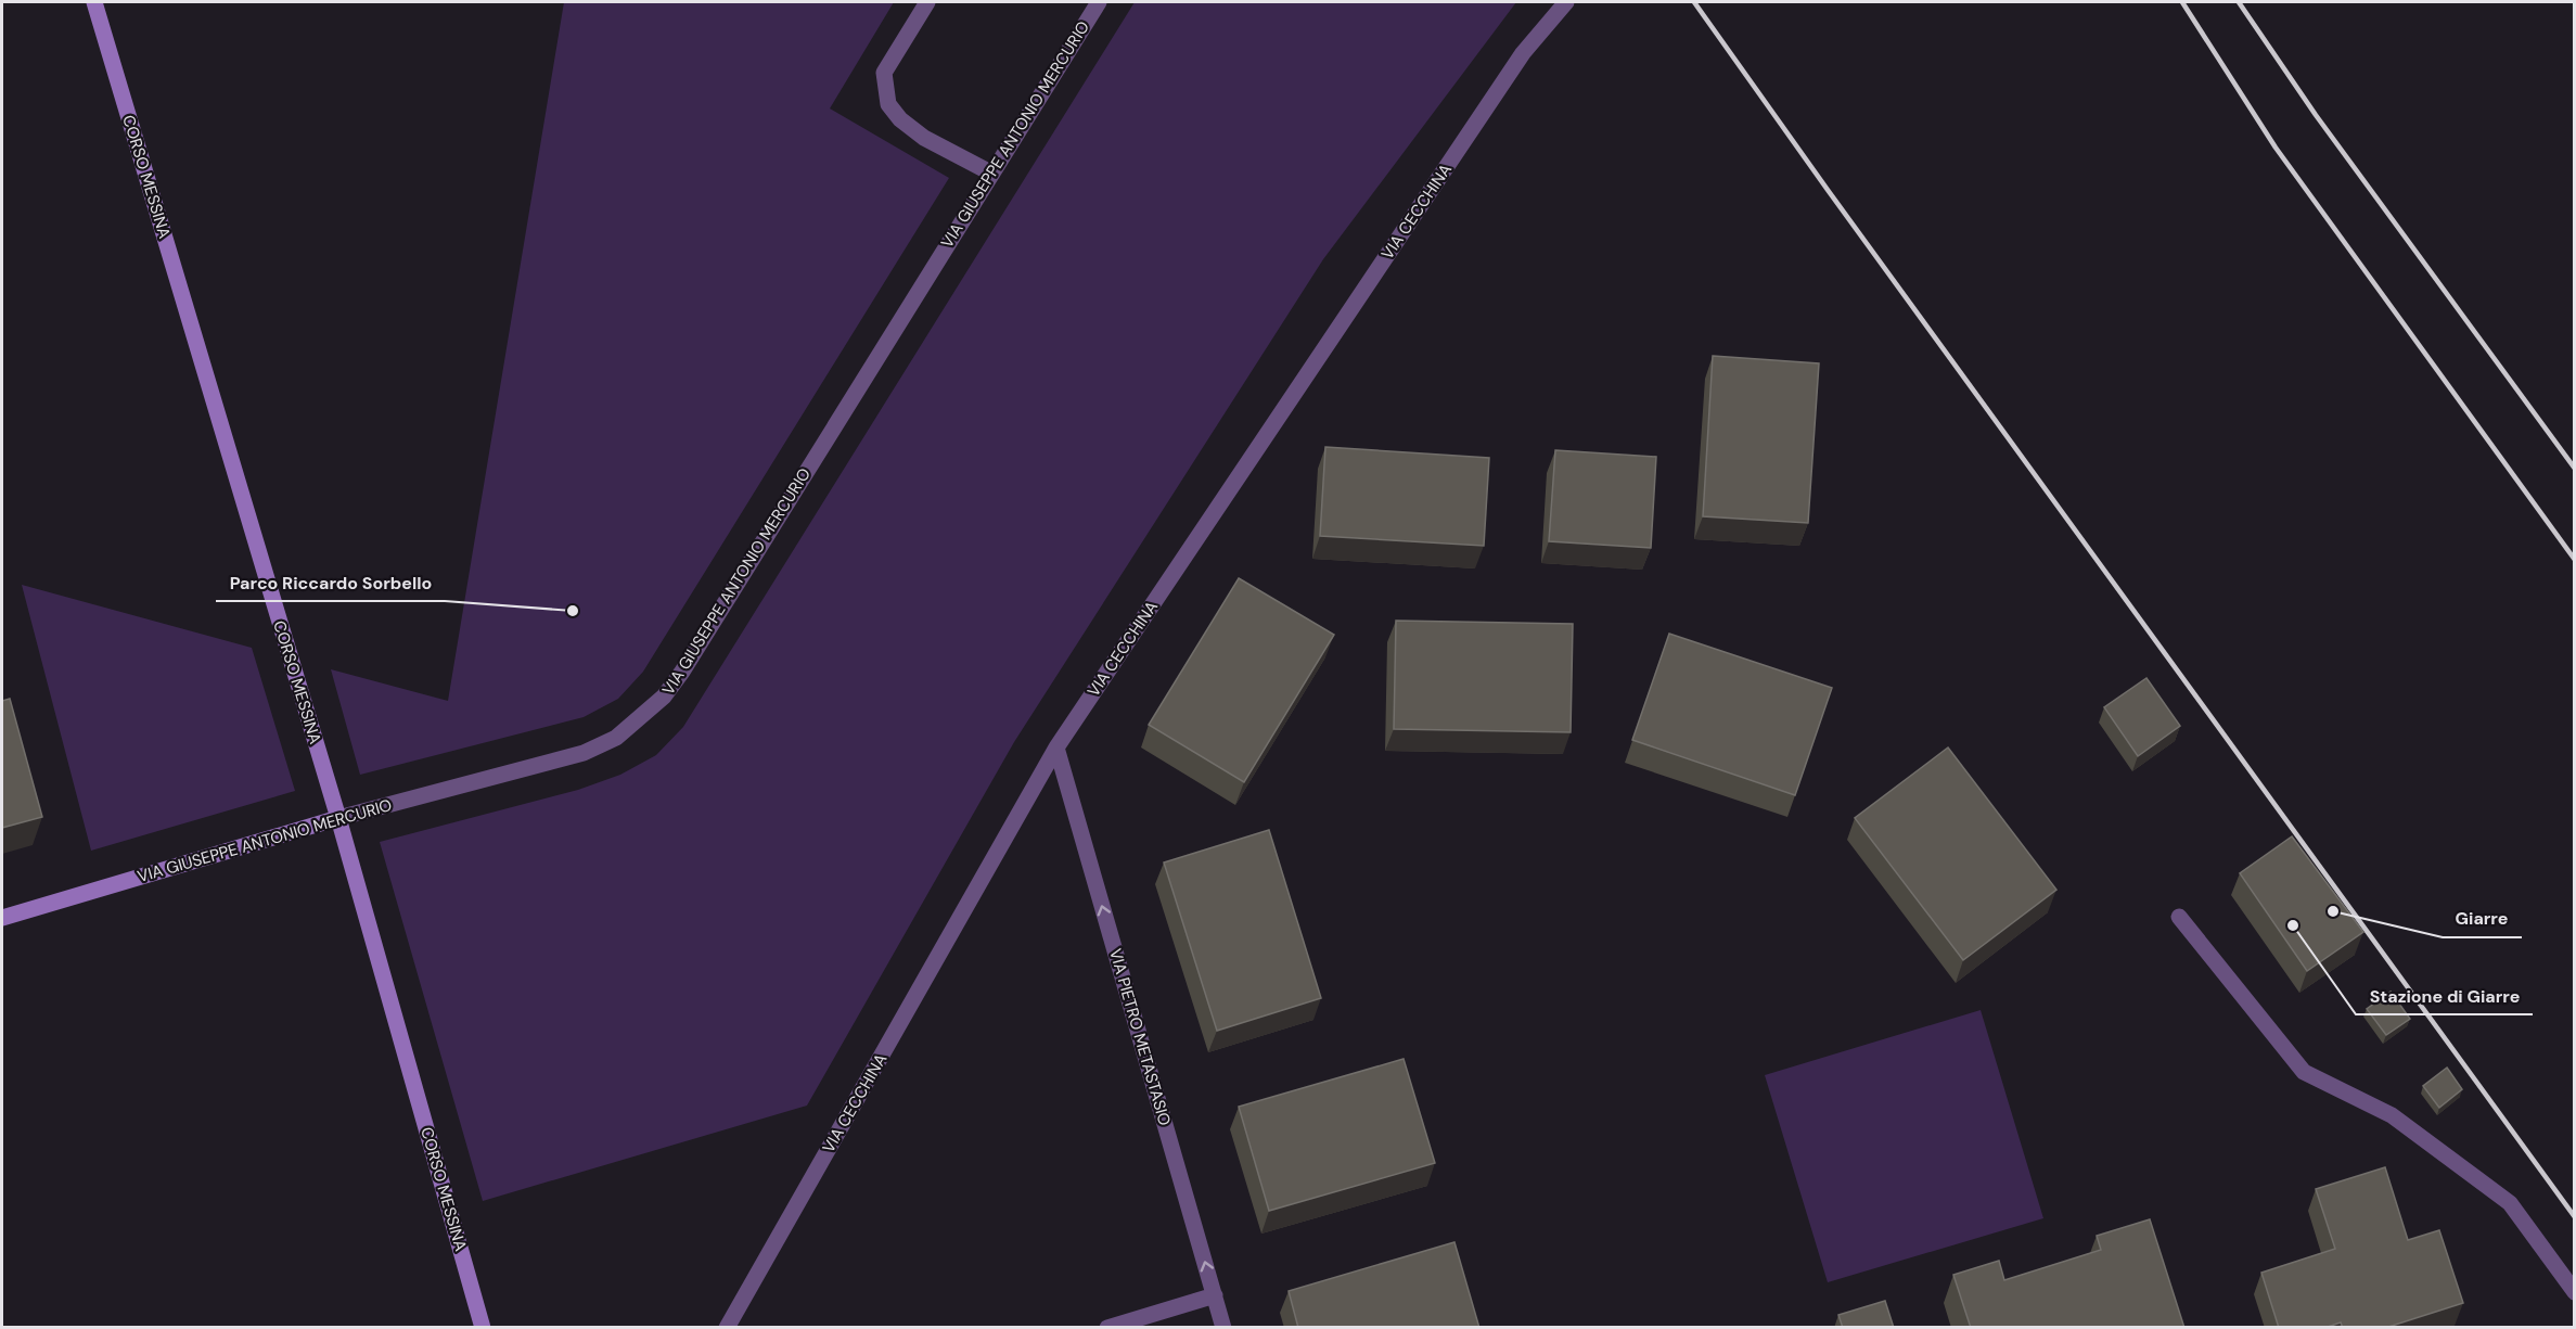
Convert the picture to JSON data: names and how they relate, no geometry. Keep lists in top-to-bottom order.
{
  "streets": {
    "street": [
      "VIA GIUSEPPE ANTONIO MERCURIO",
      "CORSO MESSINA",
      "VIA CECCHINA",
      "VIA PIETRO METASTASIO"
    ]
  },
  "crossings": [
    ["VIA GIUSEPPE ANTONIO MERCURIO", "CORSO MESSINA"],
    ["VIA CECCHINA", "VIA PIETRO METASTASIO"]
  ],
  "one_way": ["VIA PIETRO METASTASIO"],
  "places": ["Parco Riccardo Sorbello", "Giarre", "Stazione di Giarre"]
}
